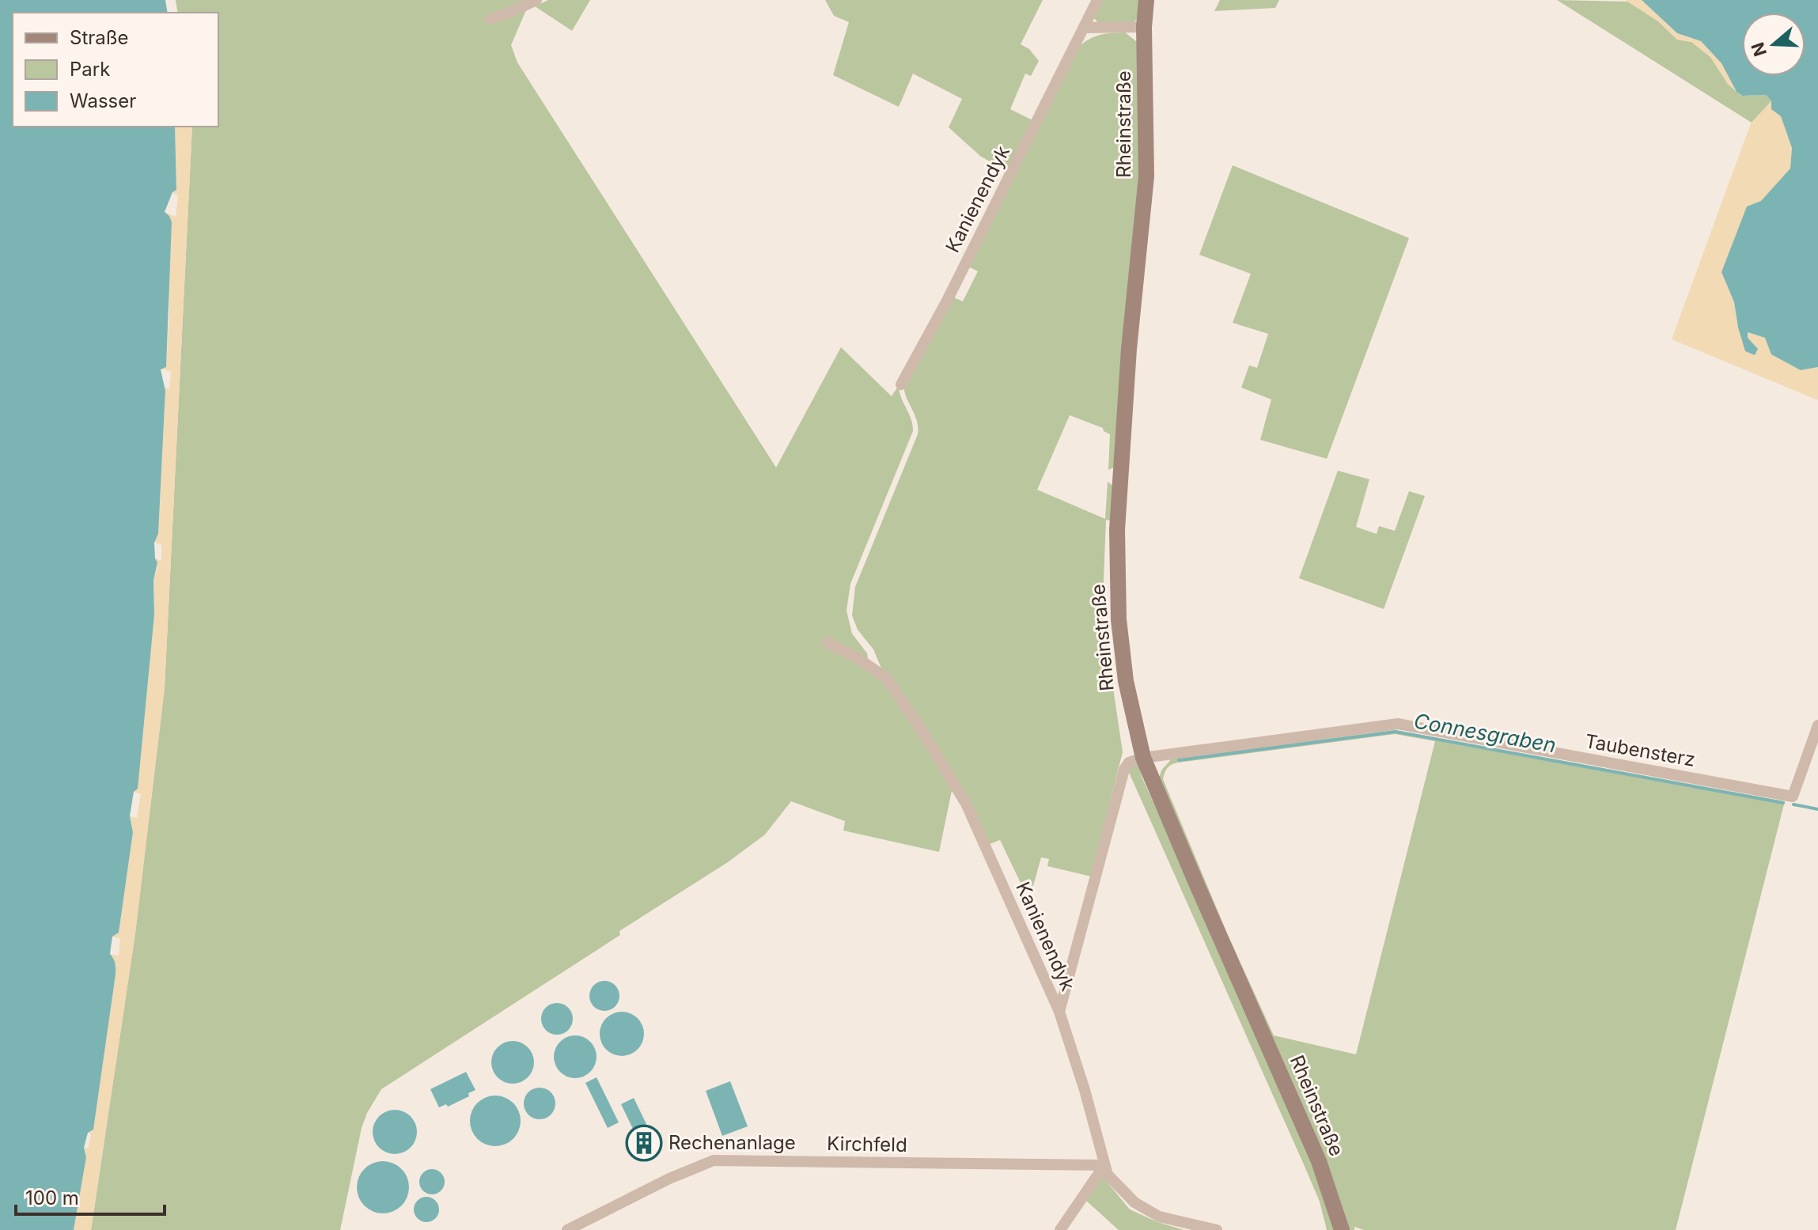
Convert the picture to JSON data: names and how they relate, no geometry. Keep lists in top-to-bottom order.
{
  "streets": {
    "main road": ["Rheinstraße"],
    "street": ["Kanienendyk", "Taubensterz", "Kirchfeld"]
  },
  "crossings": [
    ["Rheinstraße", "Taubensterz"],
    ["Kanienendyk", "Kirchfeld"]
  ],
  "water": ["Connesgraben"],
  "places": {
    "building": ["Rechenanlage"]
  },
  "legend": ["Straße", "Park", "Wasser"],
  "scale_bar": "100 m",
  "north": "left"
}
